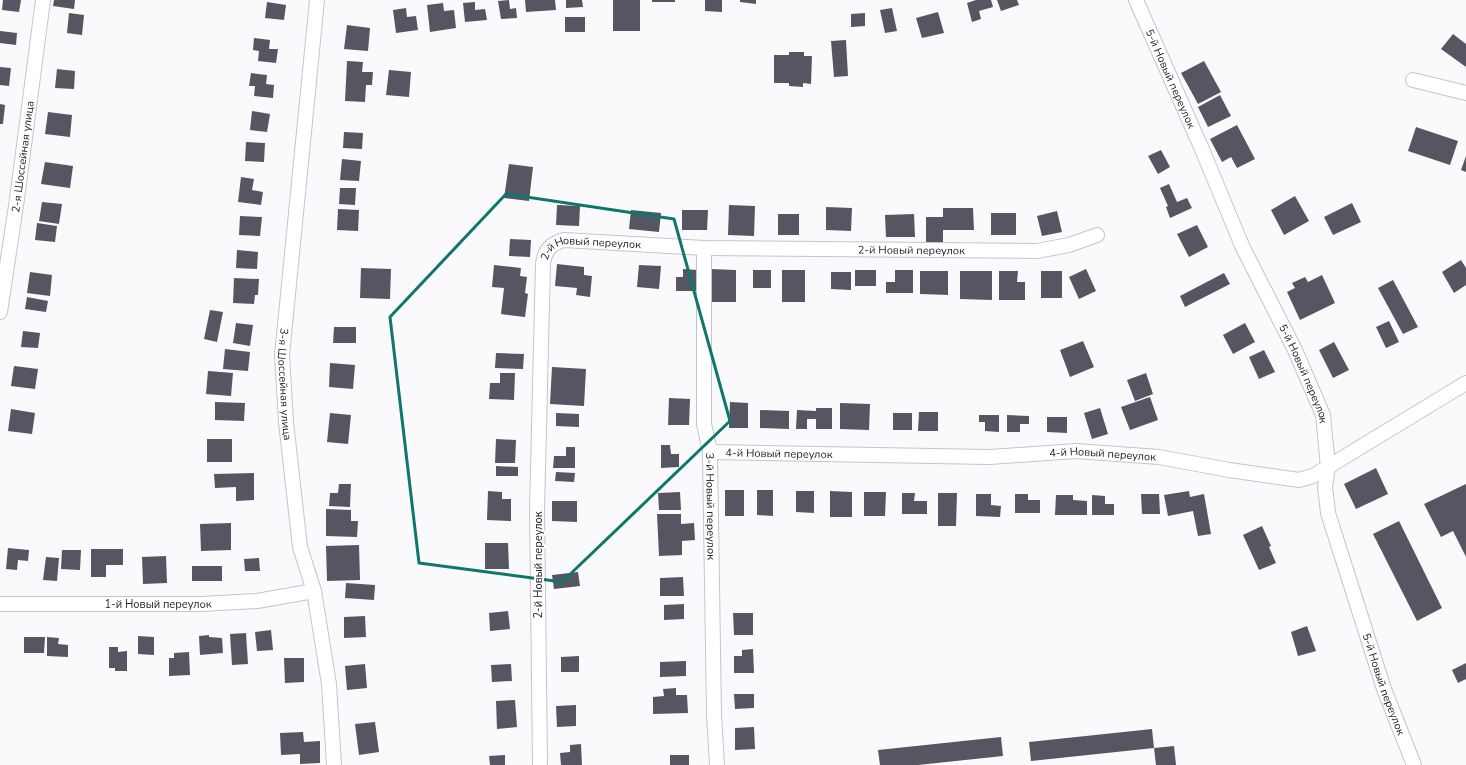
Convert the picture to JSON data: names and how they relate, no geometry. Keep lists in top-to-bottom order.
{
  "streets": {
    "street": [
      "5-й Новый переулок",
      "2-я Шоссейная улица",
      "2-й Новый переулок",
      "3-я Шоссейная улица",
      "4-й Новый переулок",
      "3-й Новый переулок",
      "1-й Новый переулок"
    ]
  },
  "crossings": [
    ["5-й Новый переулок", "4-й Новый переулок"],
    ["2-й Новый переулок", "3-й Новый переулок"],
    ["3-я Шоссейная улица", "1-й Новый переулок"],
    ["4-й Новый переулок", "3-й Новый переулок"]
  ]
}
